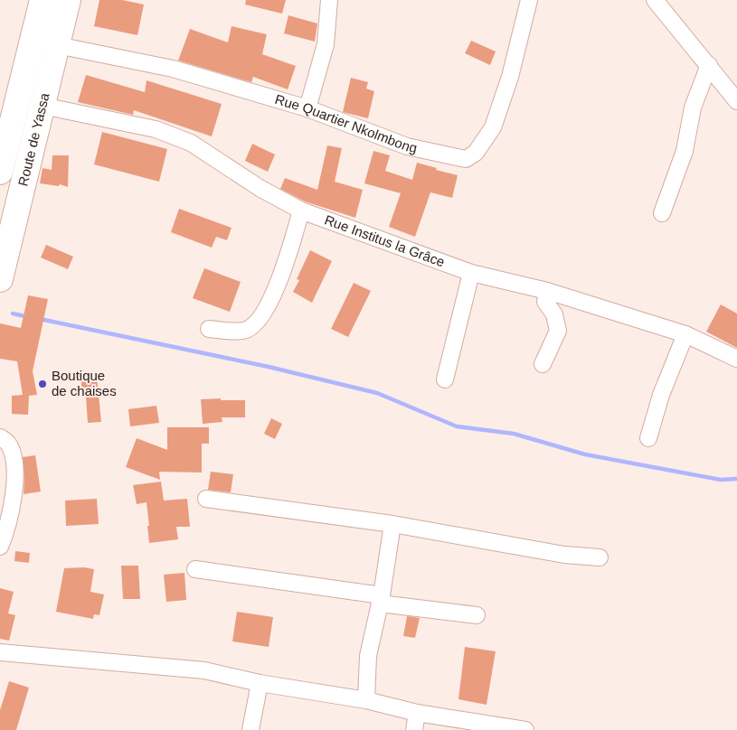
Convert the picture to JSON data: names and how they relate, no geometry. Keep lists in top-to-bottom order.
{
  "streets": {
    "main road": ["Route de Yassa"],
    "street": ["Rue Quartier Nkolmbong", "Rue Institus la Grâce"]
  },
  "crossings": [
    ["Rue Quartier Nkolmbong", "Route de Yassa"],
    ["Route de Yassa", "Rue Institus la Grâce"]
  ],
  "places": ["Boutique de chaises"]
}
